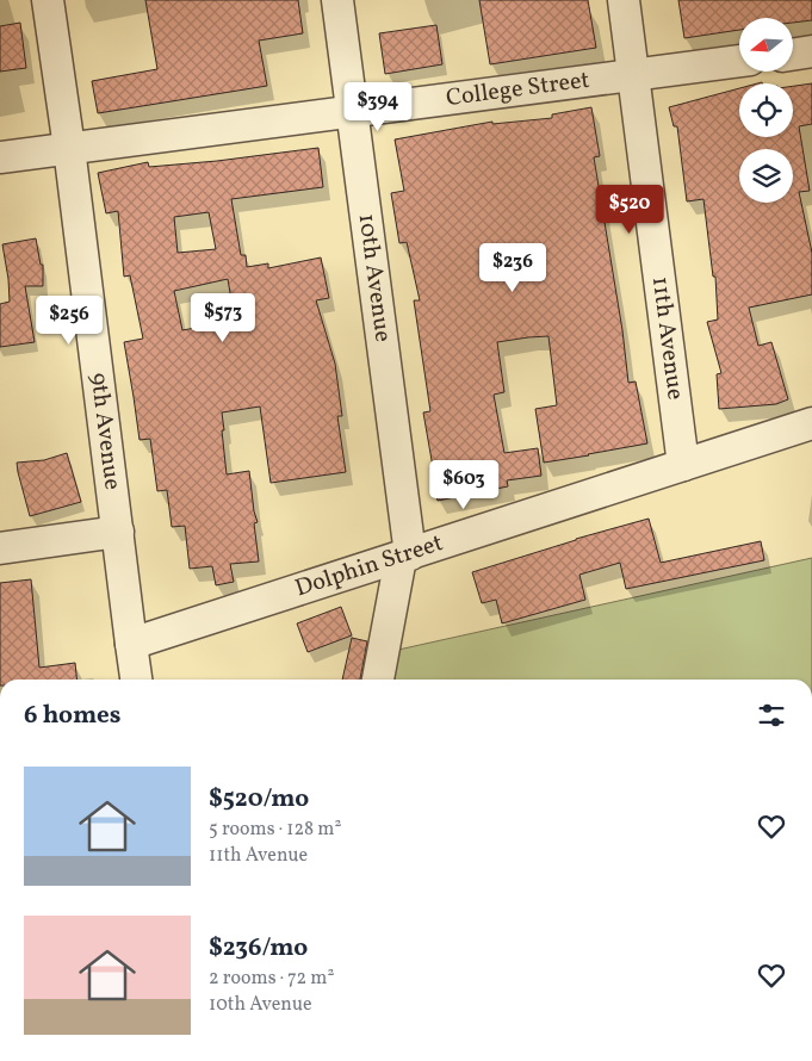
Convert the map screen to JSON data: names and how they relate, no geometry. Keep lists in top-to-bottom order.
{
  "streets": {
    "street": [
      "College Street",
      "10th Avenue",
      "11th Avenue",
      "9th Avenue",
      "Dolphin Street"
    ]
  },
  "crossings": [
    ["College Street", "10th Avenue"],
    ["College Street", "11th Avenue"],
    ["College Street", "9th Avenue"],
    ["10th Avenue", "Dolphin Street"],
    ["11th Avenue", "Dolphin Street"],
    ["9th Avenue", "Dolphin Street"]
  ],
  "north": "left",
  "page": {
    "price": [
      "$394",
      "$520",
      "$236",
      "$573",
      "$256",
      "$603"
    ],
    "heading": "6 homes",
    "list": [
      {
        "name": "$520/mo",
        "note": "5 rooms · 128 m² · 11th Avenue"
      },
      {
        "name": "$236/mo",
        "note": "2 rooms · 72 m² · 10th Avenue"
      }
    ]
  }
}
